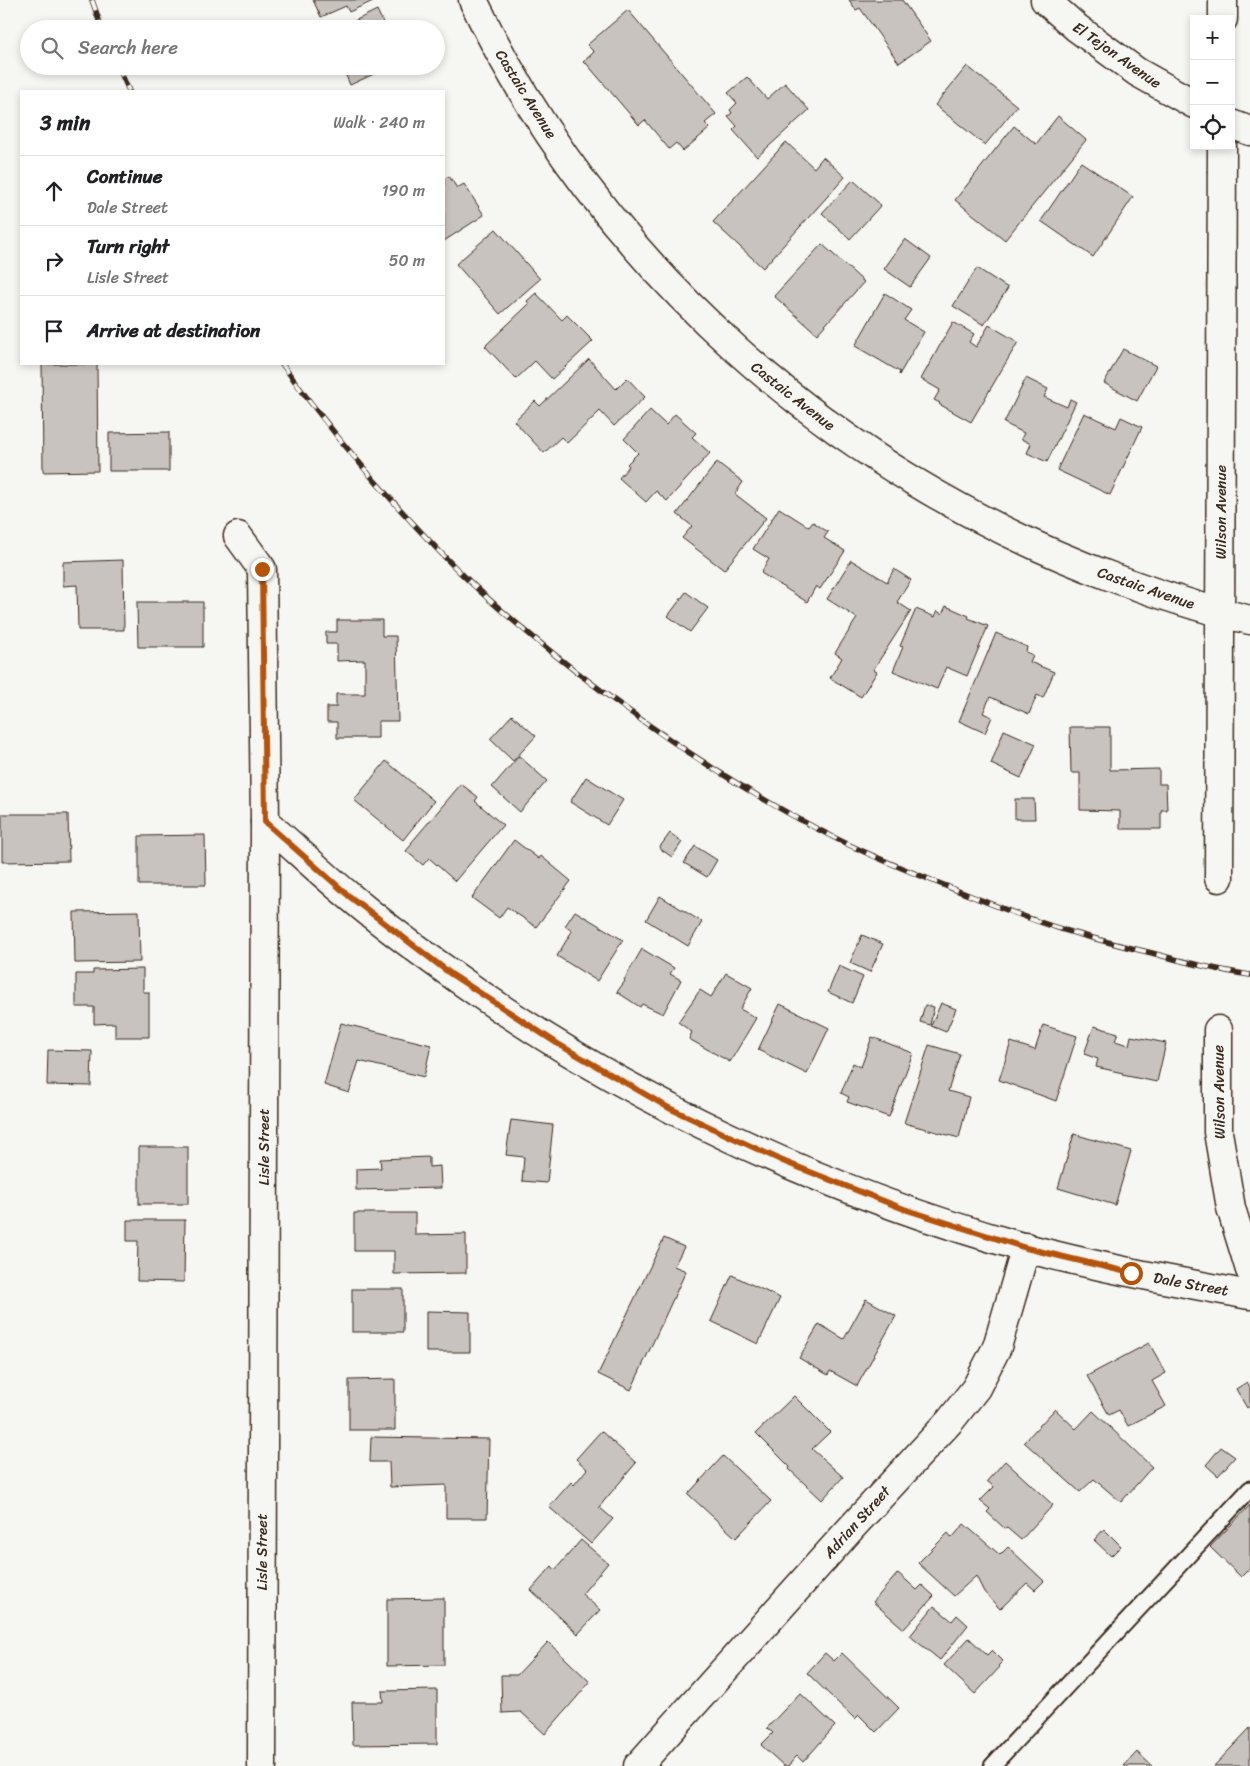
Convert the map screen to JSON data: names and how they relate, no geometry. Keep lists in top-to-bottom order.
{
  "streets": {
    "street": [
      "El Tejon Avenue",
      "Castaic Avenue",
      "Wilson Avenue",
      "Lisle Street",
      "Dale Street",
      "Adrian Street"
    ]
  },
  "crossings": [
    ["Castaic Avenue", "Wilson Avenue"],
    ["Lisle Street", "Dale Street"],
    ["Dale Street", "Adrian Street"]
  ],
  "page": {
    "map_buttons": ["+", "−"],
    "search": "Search here",
    "heading": ["3 min", "Walk · 240 m"],
    "list": [
      ["Continue", "Dale Street", "190 m"],
      ["Turn right", "Lisle Street", "50 m"],
      "Arrive at destination"
    ]
  }
}
